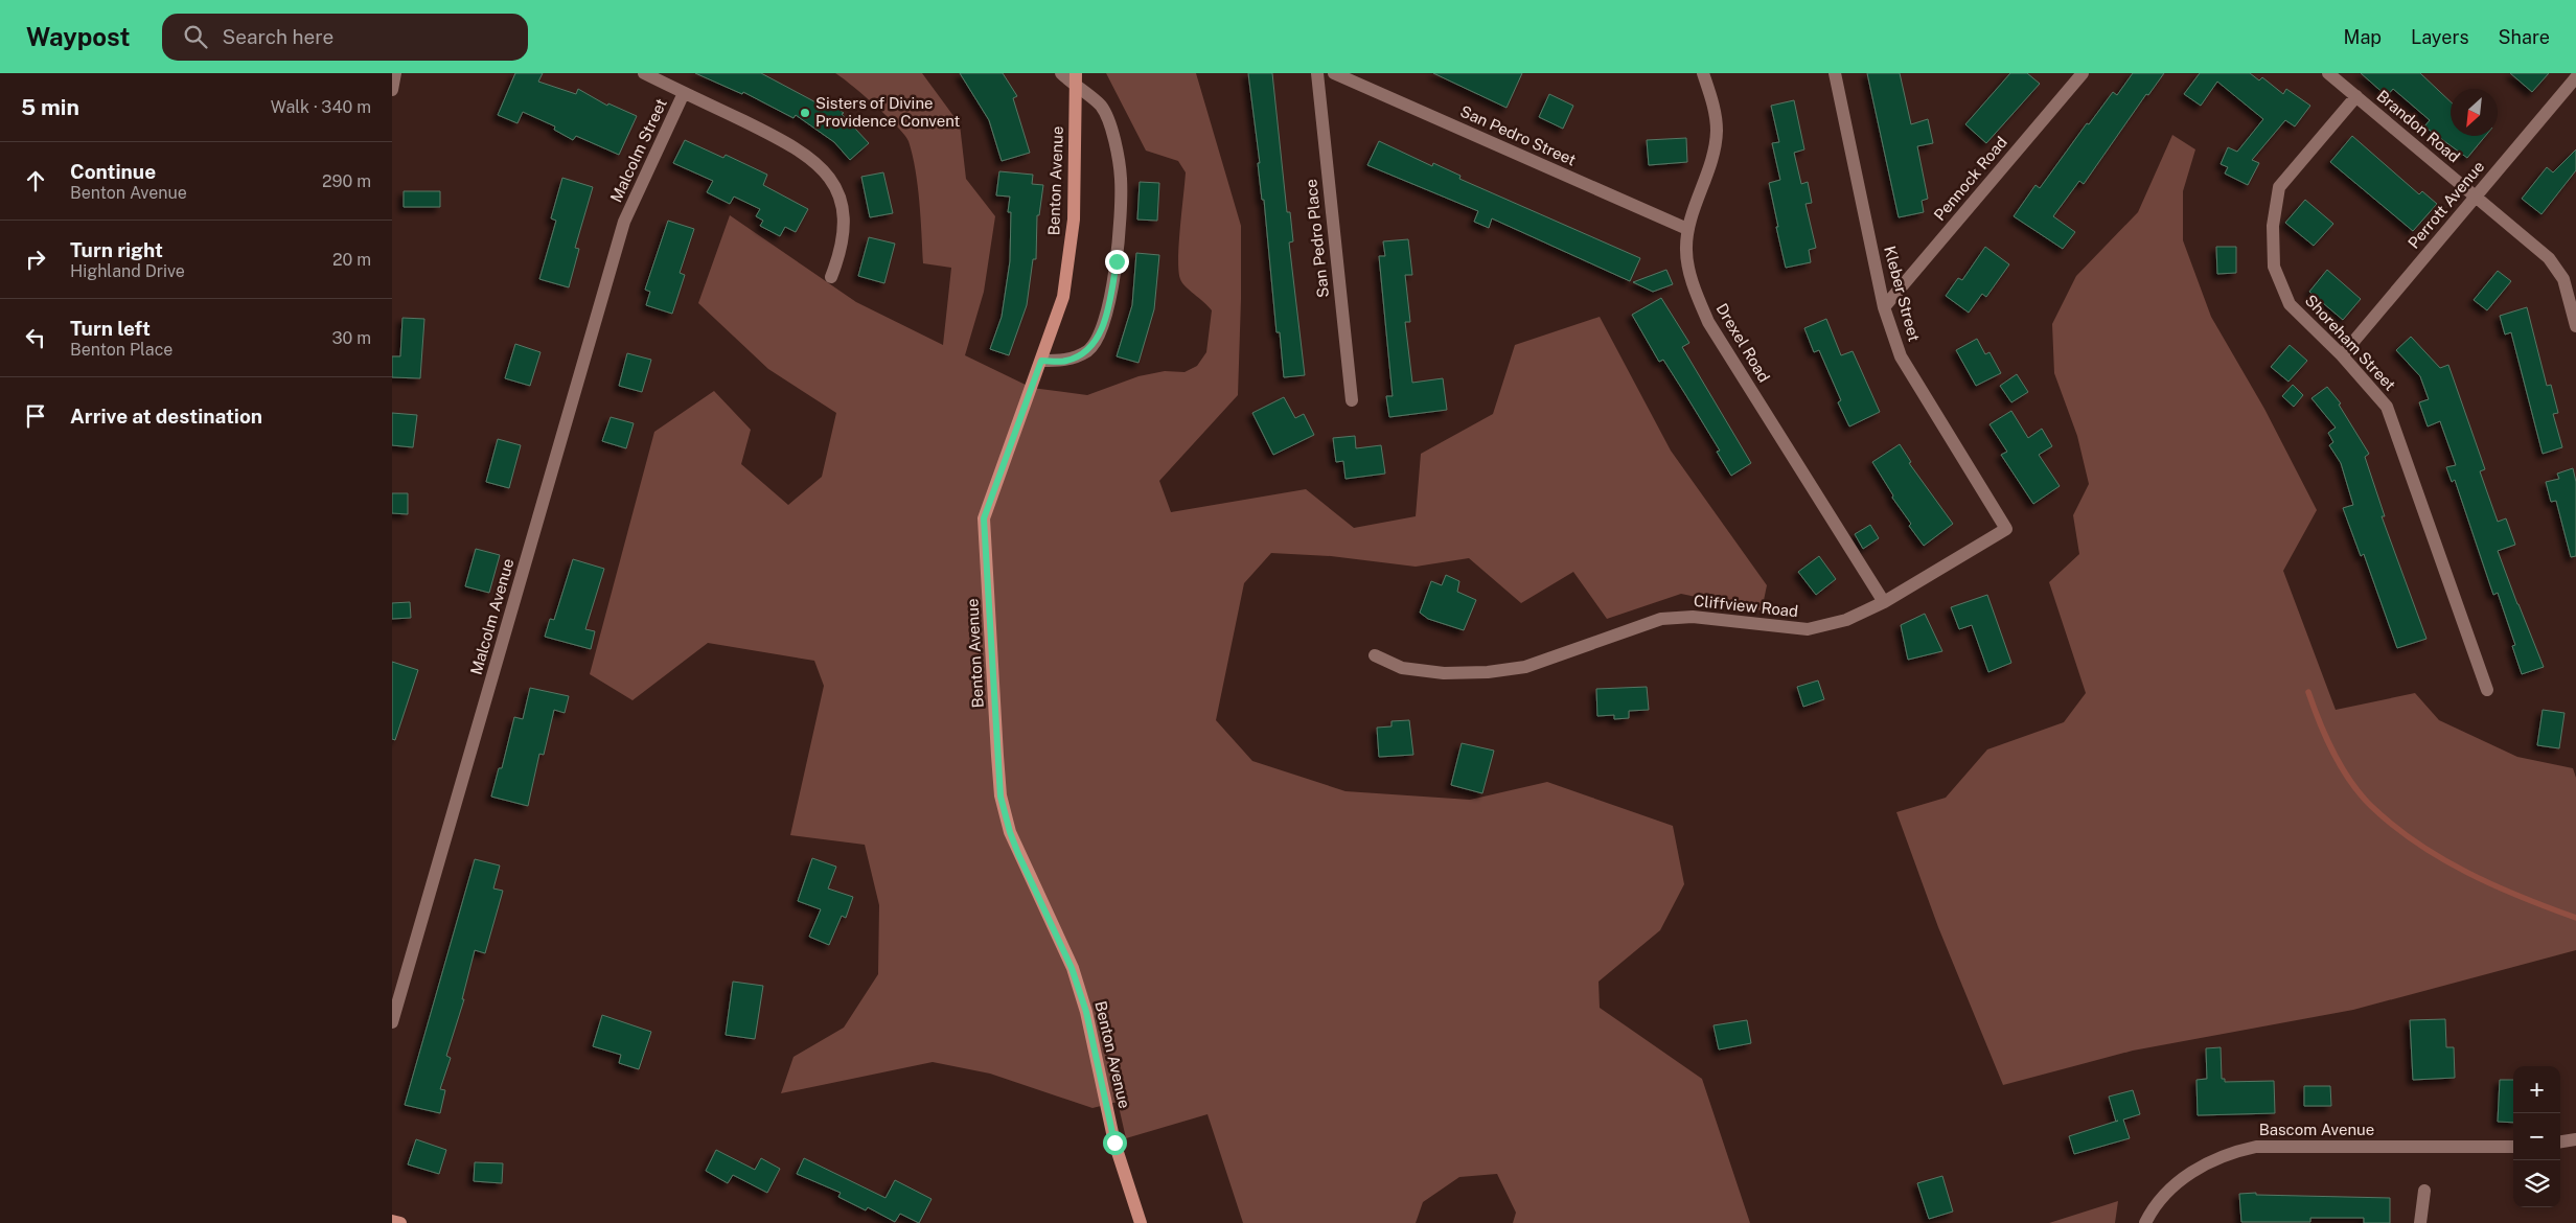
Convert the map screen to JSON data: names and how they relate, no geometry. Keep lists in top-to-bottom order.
{
  "streets": {
    "main road": ["Benton Avenue"],
    "street": [
      "Brandon Road",
      "San Pedro Street",
      "Malcolm Street",
      "Pennock Road",
      "Perrott Avenue",
      "San Pedro Place",
      "Kleber Street",
      "Drexel Road",
      "Shoreham Street",
      "Cliffview Road",
      "Malcolm Avenue",
      "Bascom Avenue"
    ]
  },
  "crossings": [
    ["Brandon Road", "Perrott Avenue"],
    ["Brandon Road", "Shoreham Street"],
    ["San Pedro Street", "Drexel Road"],
    ["Malcolm Street", "Malcolm Avenue"],
    ["Pennock Road", "Kleber Street"],
    ["Perrott Avenue", "Shoreham Street"],
    ["Kleber Street", "Cliffview Road"],
    ["Drexel Road", "Cliffview Road"]
  ],
  "places": ["Sisters of Divine Providence Convent"],
  "north": "bottom left",
  "page": {
    "header": "Waypost",
    "search": "Search here",
    "nav": ["Map", "Layers", "Share"],
    "heading": ["5 min", "Walk · 340 m"],
    "list": [
      ["Continue", "Benton Avenue", "290 m"],
      ["Turn right", "Highland Drive", "20 m"],
      ["Turn left", "Benton Place", "30 m"],
      "Arrive at destination"
    ],
    "map_buttons": ["+", "−"]
  }
}
